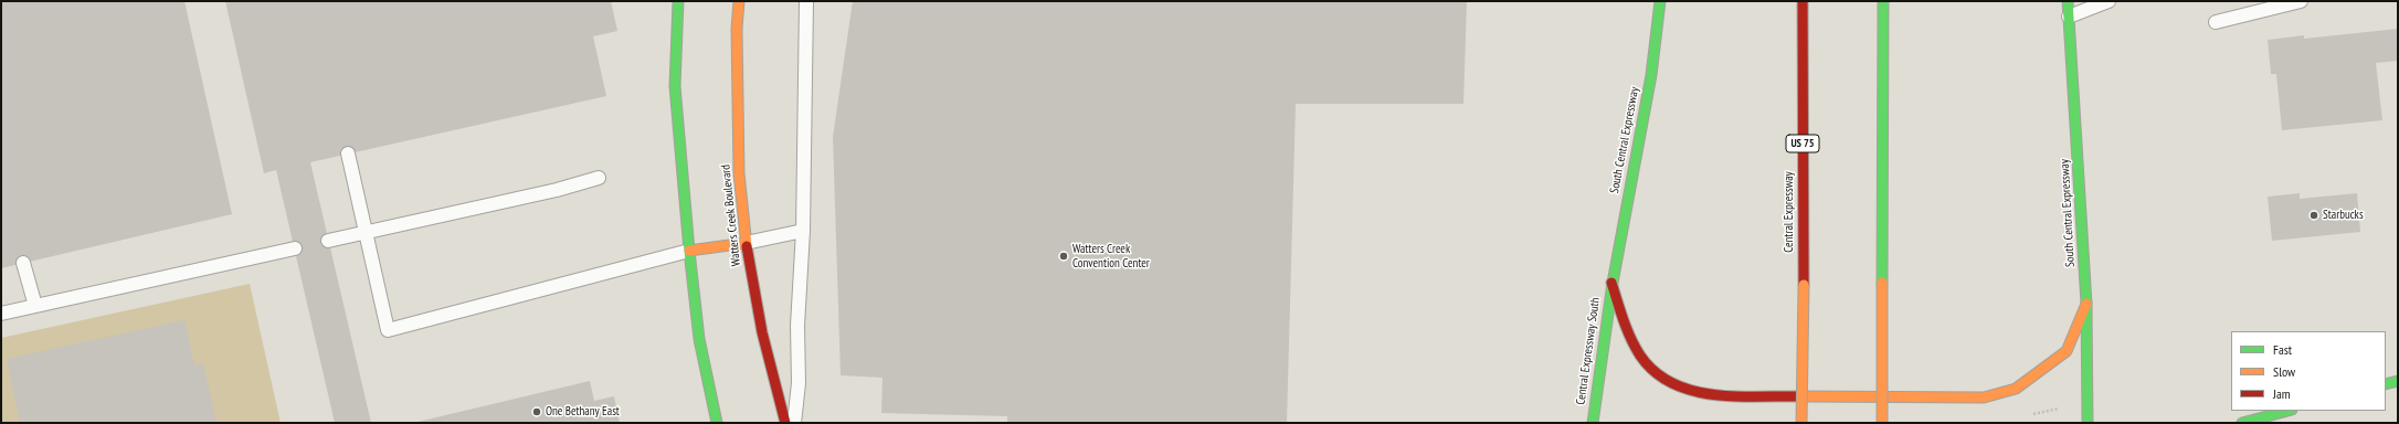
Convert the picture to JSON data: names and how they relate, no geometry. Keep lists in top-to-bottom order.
{
  "streets": {
    "main road": [
      "South Central Expressway",
      "US 75",
      "Central Expressway",
      "Watters Creek Boulevard",
      "Central Expressway South"
    ]
  },
  "crossings": [
    ["South Central Expressway", "Central Expressway South"]
  ],
  "places": ["Starbucks", "Watters Creek Convention Center", "One Bethany East"],
  "legend": ["Fast", "Slow", "Jam"]
}
